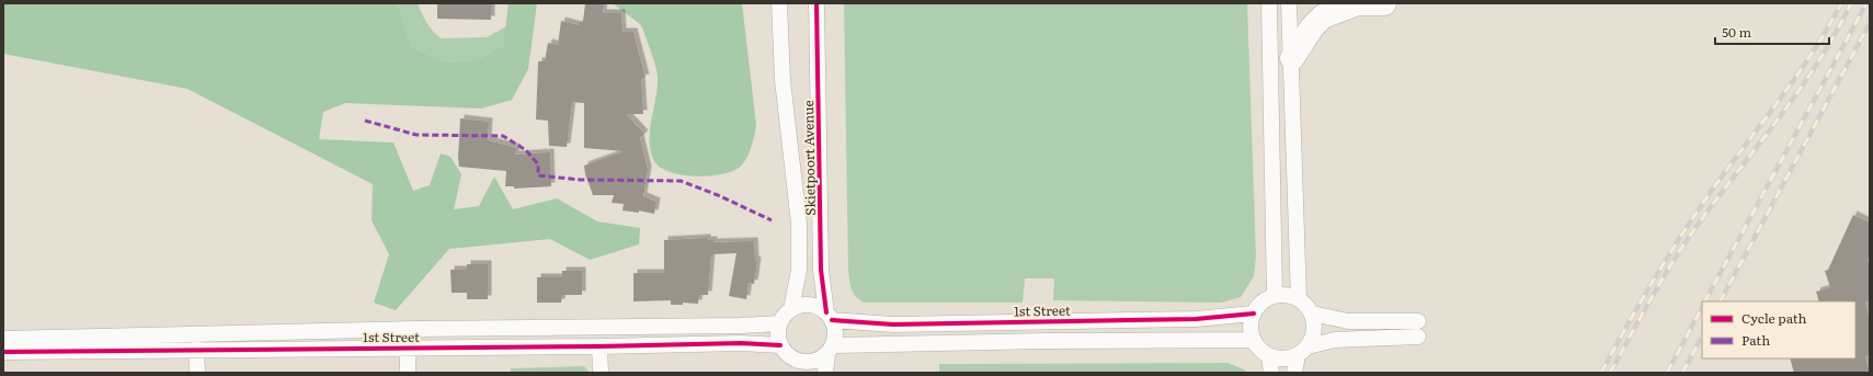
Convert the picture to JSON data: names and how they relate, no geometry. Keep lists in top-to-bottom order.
{
  "streets": {
    "street": ["Skietpoort Avenue", "1st Street"]
  },
  "crossings": [
    ["Skietpoort Avenue", "1st Street"]
  ],
  "legend": ["Cycle path", "Path"],
  "scale_bar": "50 m"
}
